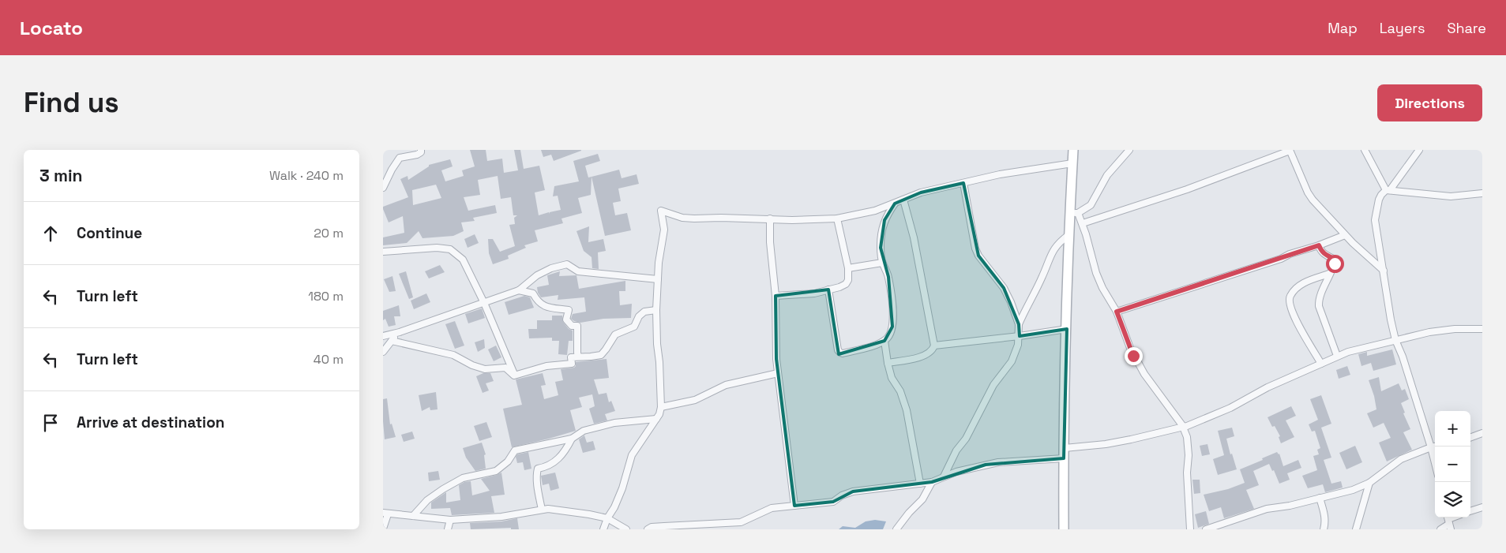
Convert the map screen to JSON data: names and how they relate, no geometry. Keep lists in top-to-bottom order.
{
  "page": {
    "header": "Locato",
    "nav": ["Map", "Layers", "Share"],
    "buttons": "Directions",
    "title": "Find us",
    "heading": ["3 min", "Walk · 240 m"],
    "list": [
      ["Continue", "20 m"],
      ["Turn left", "180 m"],
      ["Turn left", "40 m"],
      "Arrive at destination"
    ],
    "map_buttons": ["+", "−"]
  }
}
